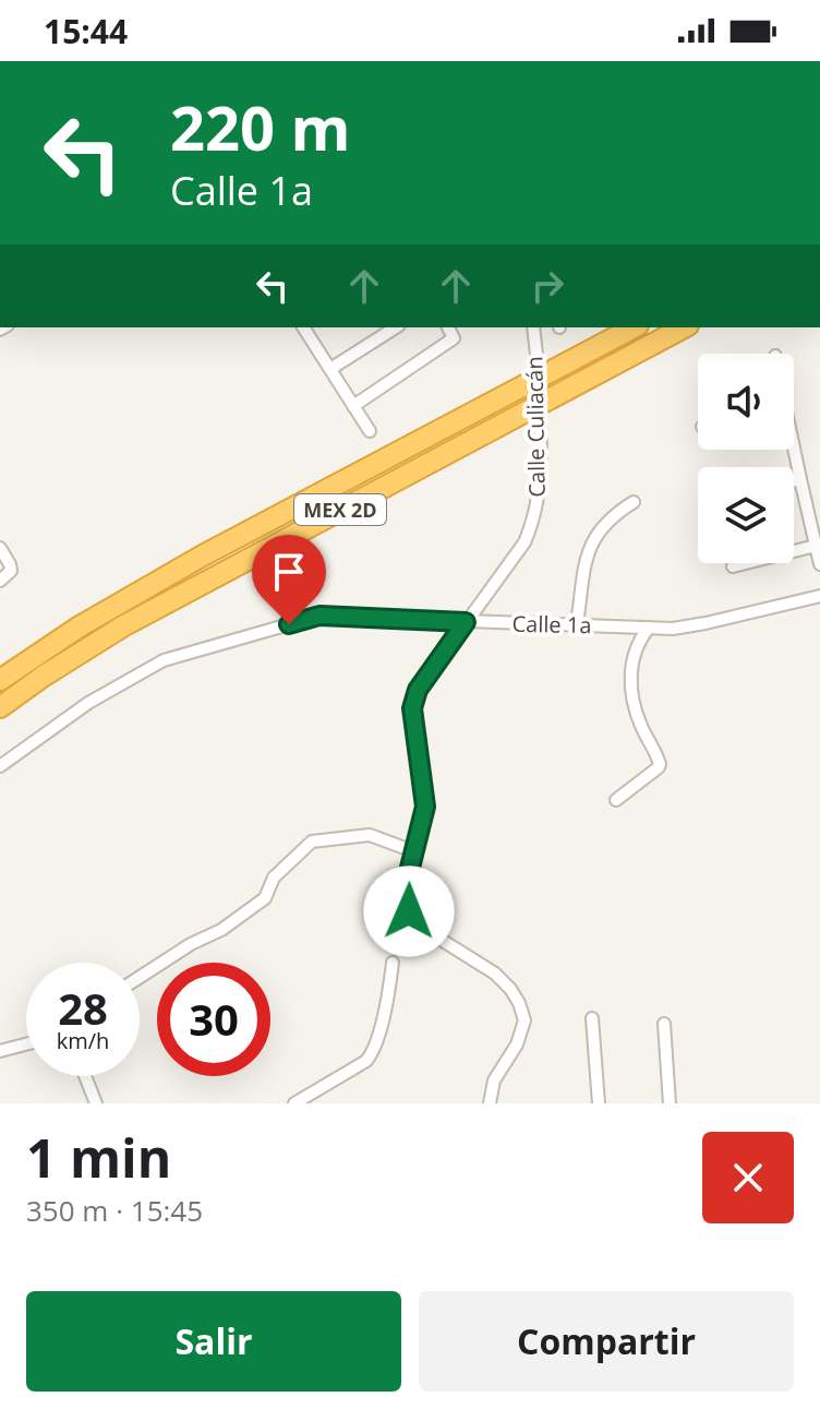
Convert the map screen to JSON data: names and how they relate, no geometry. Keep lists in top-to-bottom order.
{
  "streets": {
    "highway": ["MEX 2D"],
    "street": ["Calle Culiacán", "Calle 1a"]
  },
  "crossings": [
    ["Calle Culiacán", "Calle 1a"]
  ],
  "page": {
    "status": "15:44",
    "turn": ["220 m", "Calle 1a"],
    "speed": "28 km/h",
    "limit": "30",
    "heading": ["1 min", "350 m · 15:45"],
    "buttons": ["Salir", "Compartir"]
  }
}
